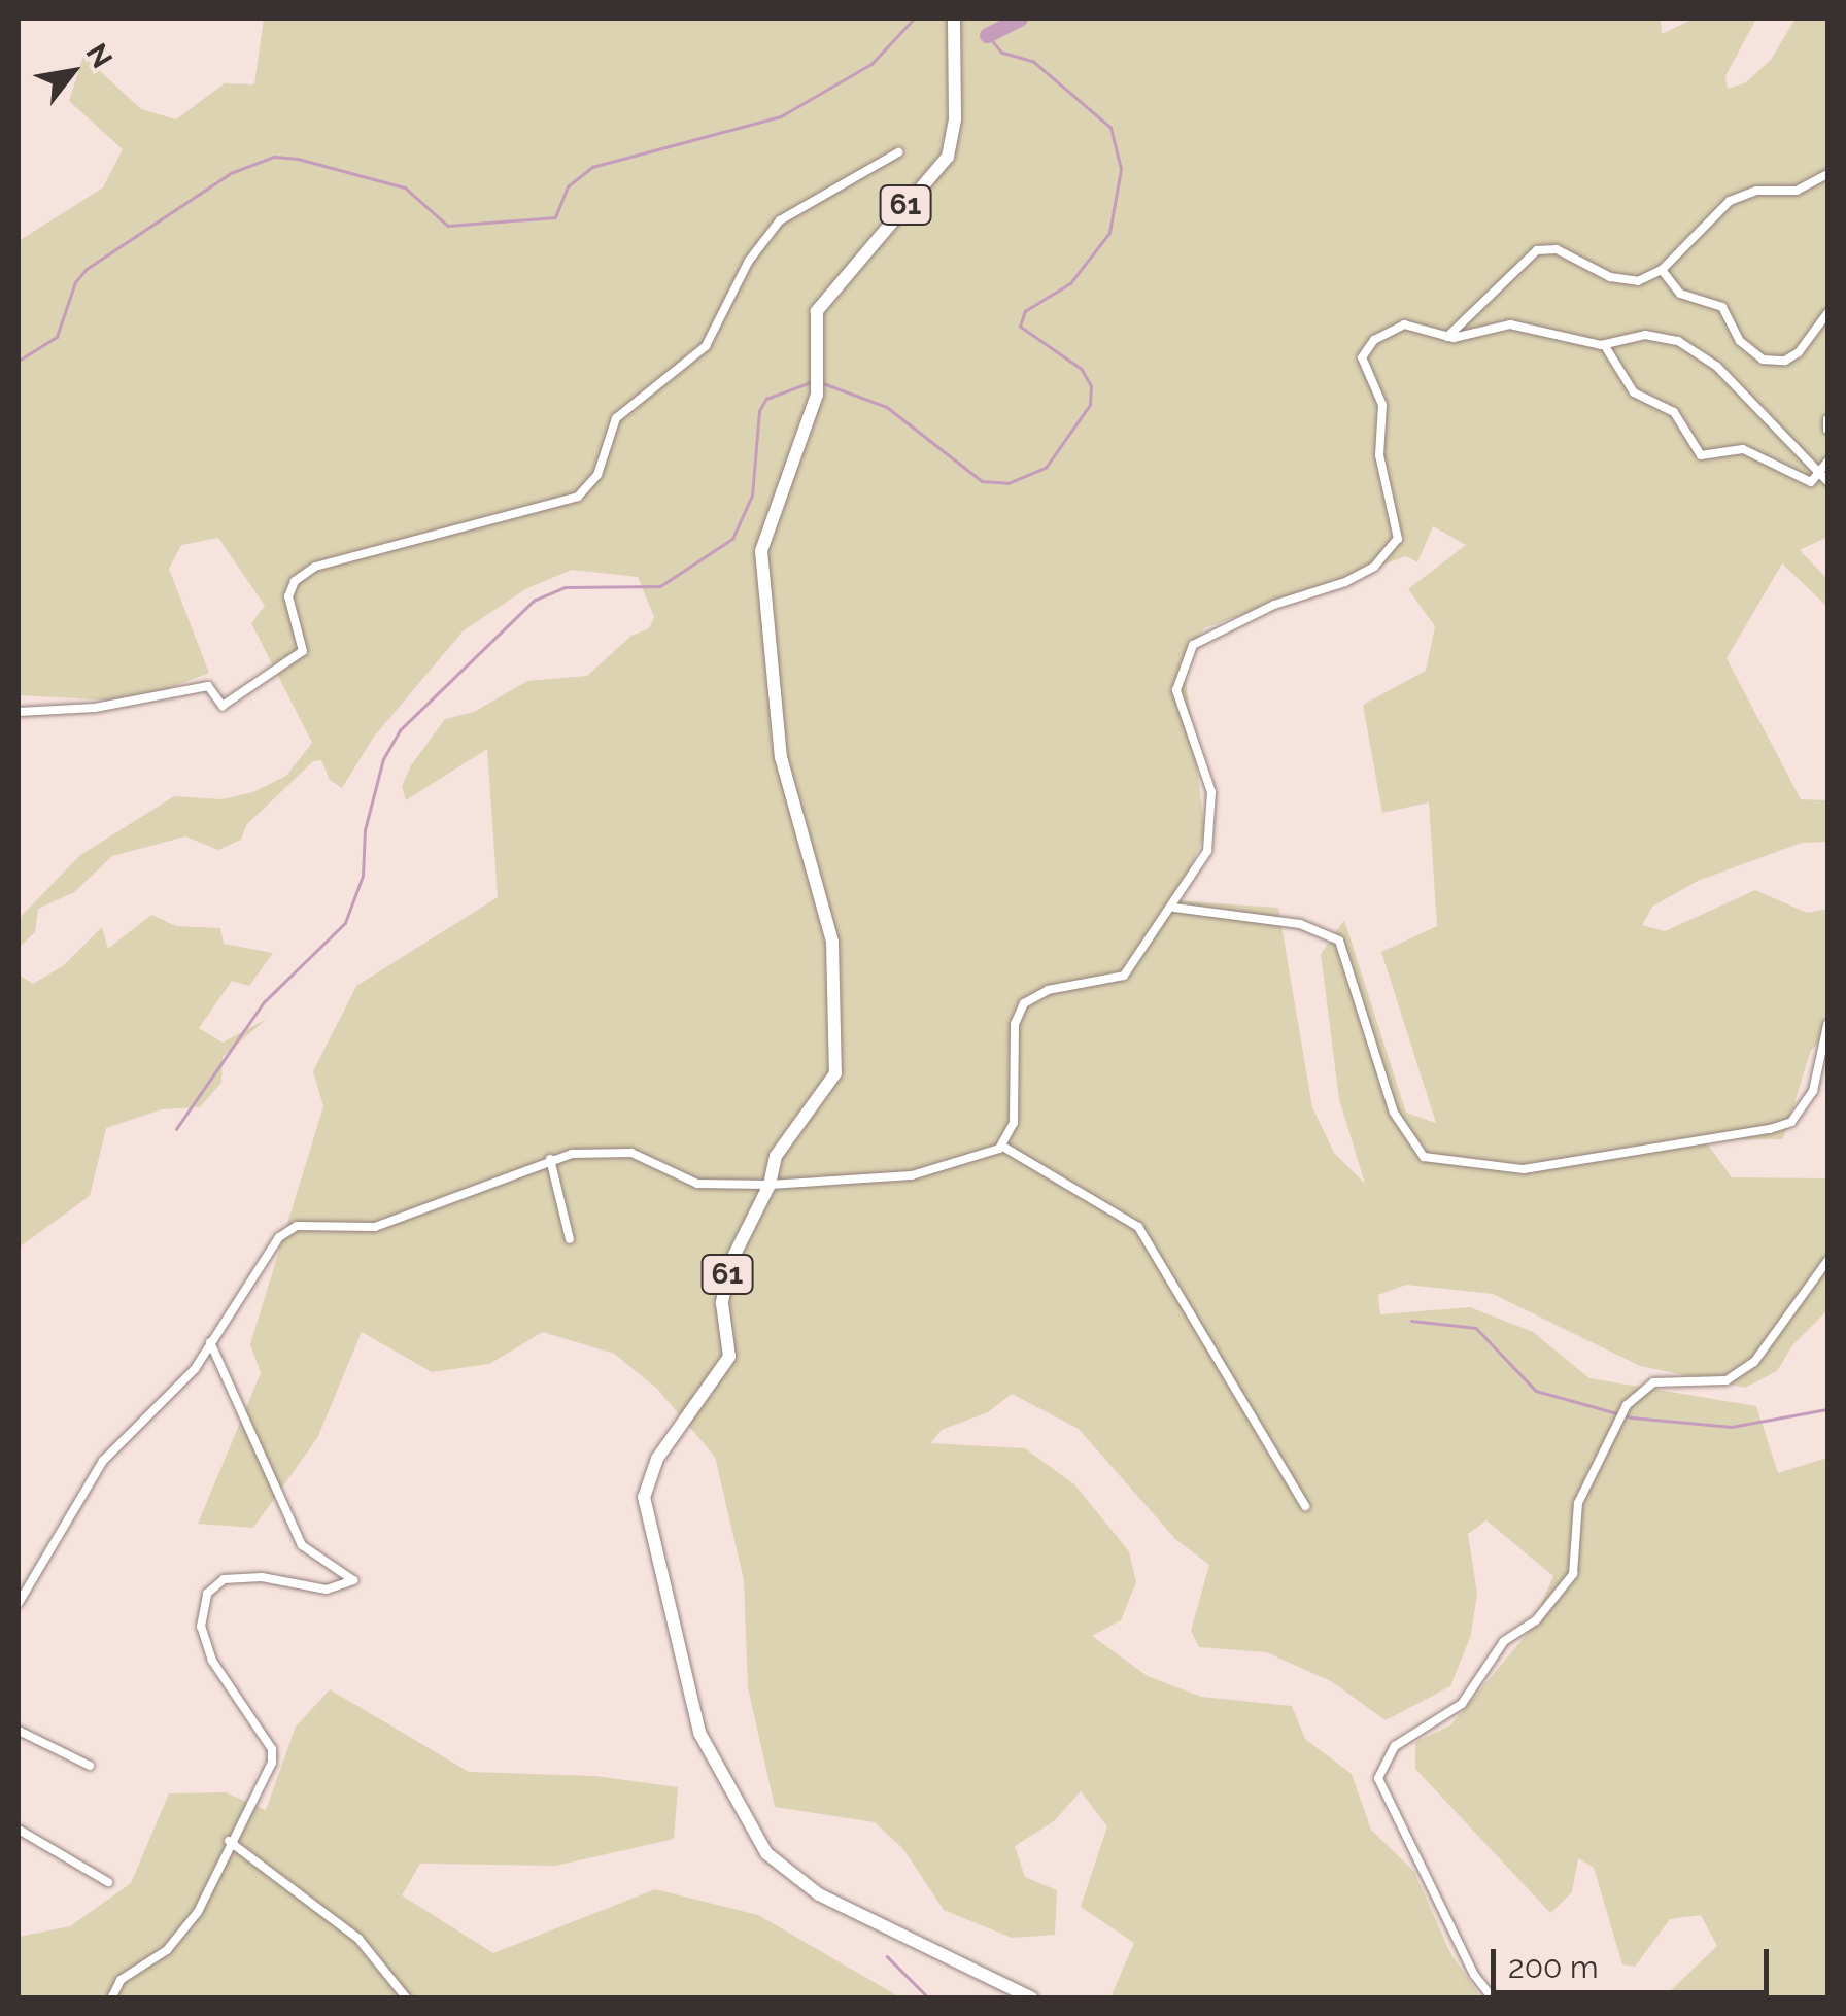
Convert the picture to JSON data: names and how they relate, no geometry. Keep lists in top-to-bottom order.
{
  "streets": {
    "main road": ["61"]
  },
  "scale_bar": "200 m",
  "north": "top right"
}
